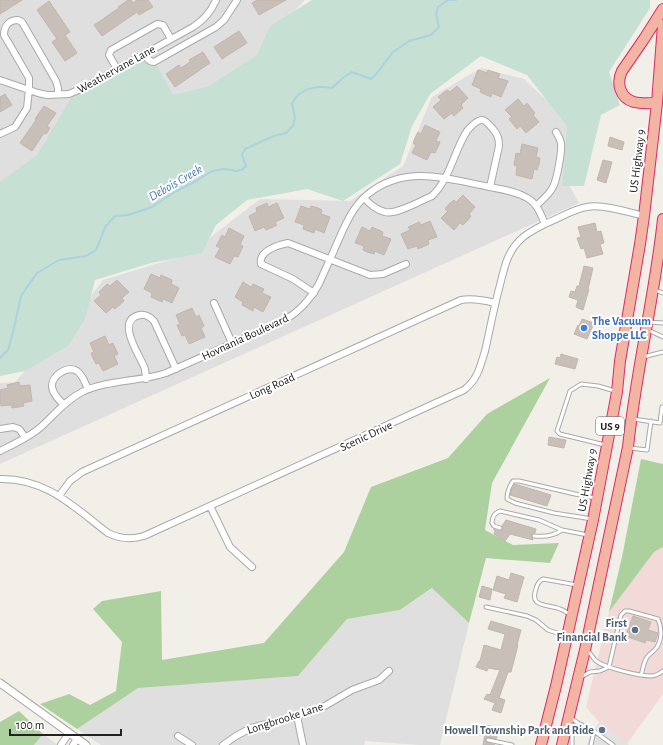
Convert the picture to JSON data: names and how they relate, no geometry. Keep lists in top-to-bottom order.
{
  "streets": {
    "highway": ["US Highway 9", "US 9"],
    "street": [
      "Weathervane Lane",
      "Hovnania Boulevard",
      "Long Road",
      "Scenic Drive",
      "Longbrooke Lane"
    ]
  },
  "crossings": [
    ["US Highway 9", "Scenic Drive"],
    ["Hovnania Boulevard", "Scenic Drive"],
    ["Long Road", "Scenic Drive"]
  ],
  "water": ["Debois Creek"],
  "places": ["The Vacuum Shoppe LLC", "First Financial Bank", "Howell Township Park and Ride"],
  "scale_bar": "100 m"
}
